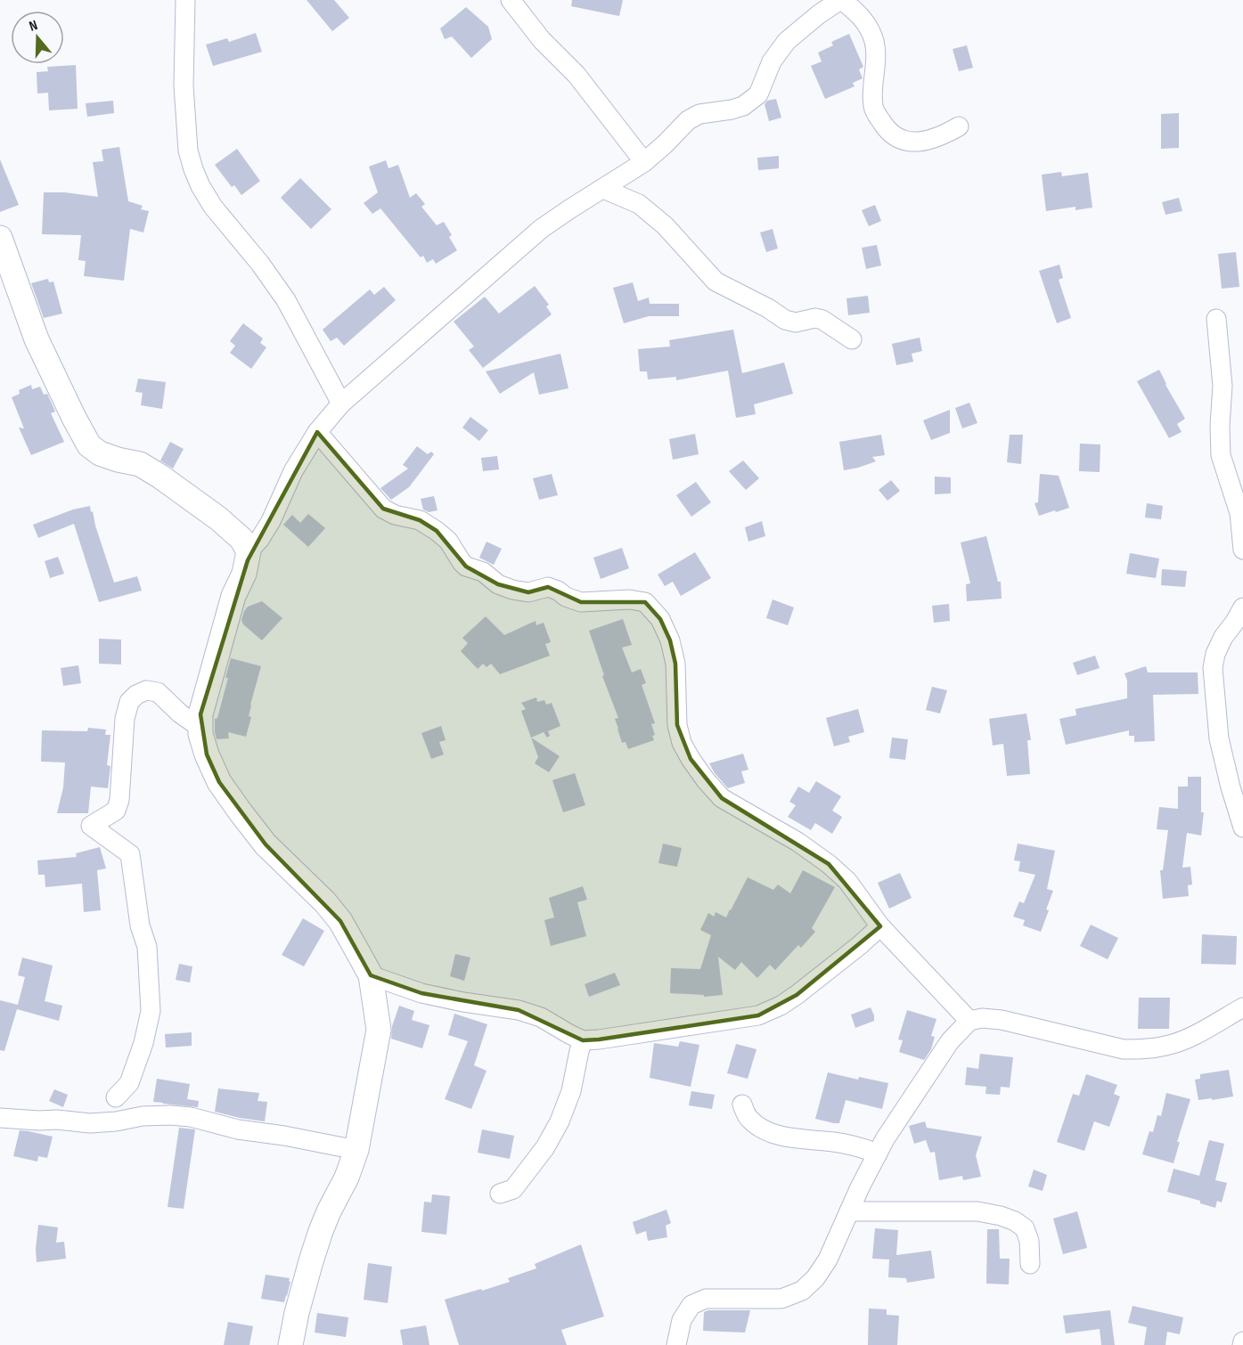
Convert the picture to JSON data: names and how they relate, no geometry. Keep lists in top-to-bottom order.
{
  "north": "top"
}
